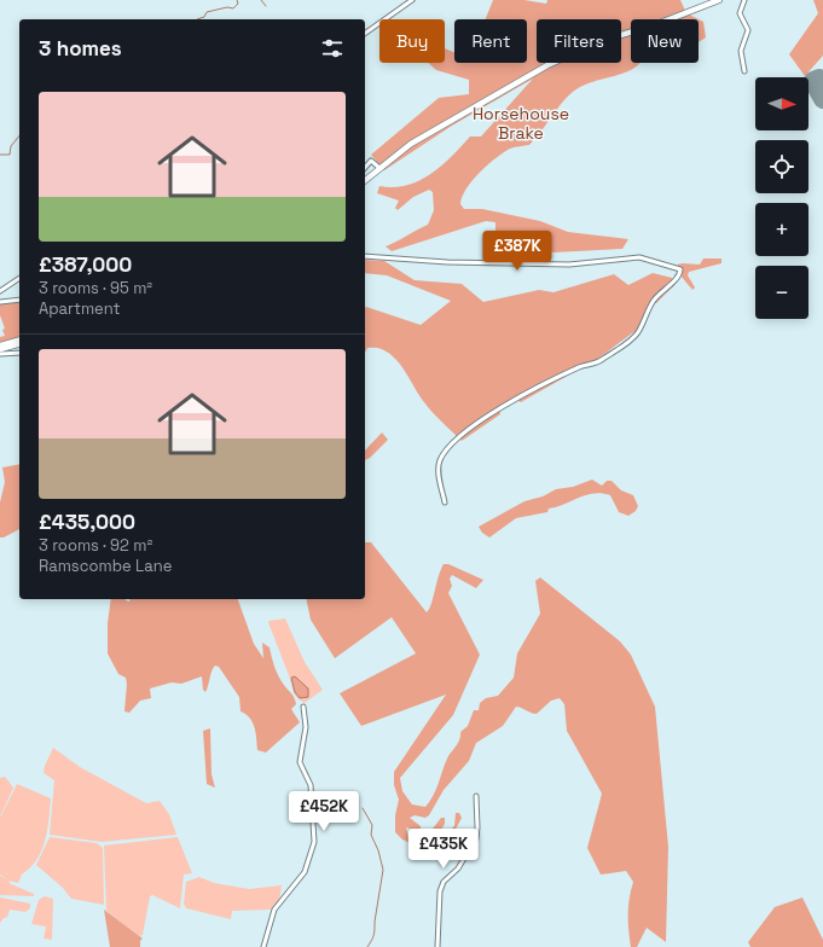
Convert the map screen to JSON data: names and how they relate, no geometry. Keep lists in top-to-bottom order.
{
  "parks": ["Horsehouse Brake"],
  "north": "right",
  "page": {
    "chip": [
      "Buy",
      "Rent",
      "Filters",
      "New"
    ],
    "heading": "3 homes",
    "map_buttons": ["+", "−"],
    "list": [
      {
        "name": "£387,000",
        "note": "3 rooms · 95 m² · Apartment"
      },
      {
        "name": "£435,000",
        "note": "3 rooms · 92 m² · Ramscombe Lane"
      }
    ],
    "price": ["£387K", "£452K", "£435K"]
  }
}
